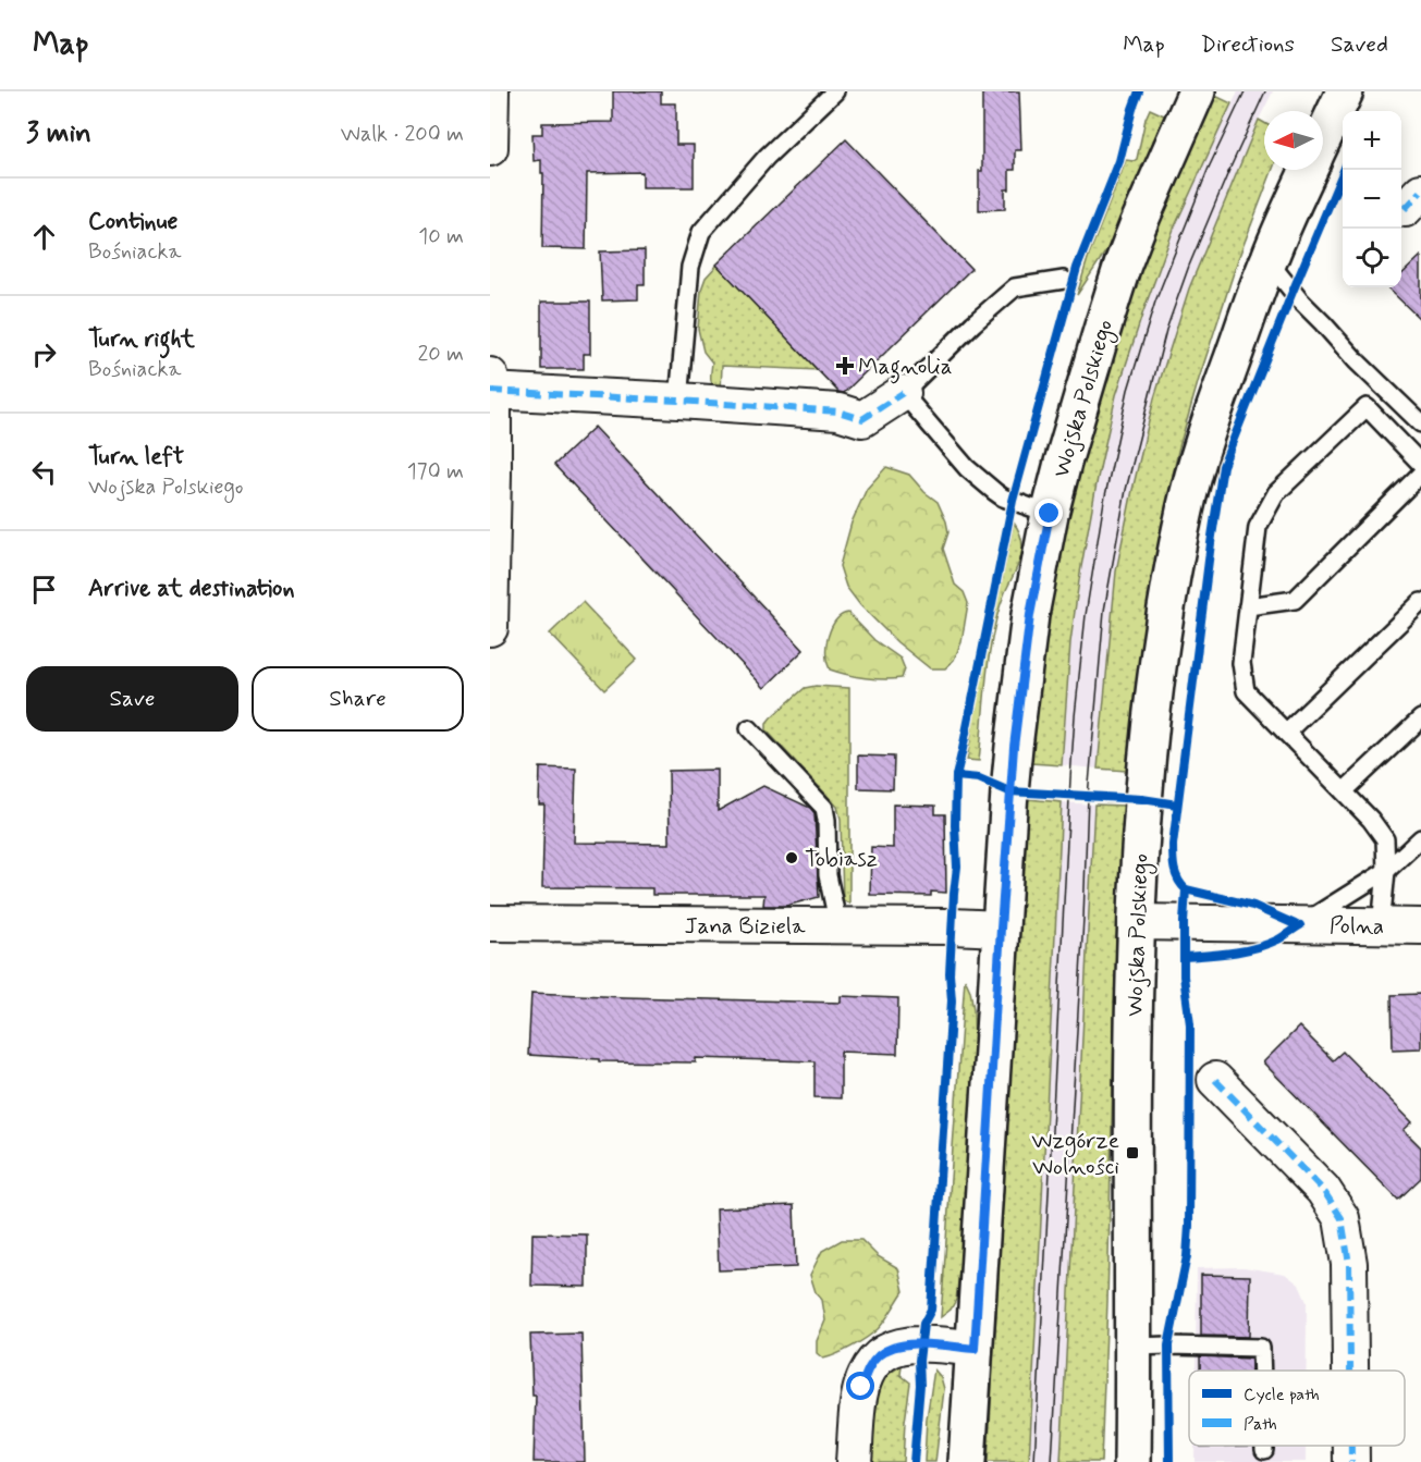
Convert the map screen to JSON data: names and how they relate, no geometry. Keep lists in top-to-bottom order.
{
  "streets": {
    "street": ["Wojska Polskiego", "Jana Biziela", "Polna"]
  },
  "crossings": [
    ["Wojska Polskiego", "Jana Biziela"],
    ["Wojska Polskiego", "Polna"]
  ],
  "places": {
    "health": ["Magnolia"],
    "other": ["Tobiasz"],
    "transit": ["Wzgórze Wolności"]
  },
  "legend": ["Cycle path", "Path"],
  "north": "left",
  "page": {
    "header": "Map",
    "nav": ["Map", "Directions", "Saved"],
    "heading": ["3 min", "Walk · 200 m"],
    "map_buttons": ["+", "−"],
    "list": [
      ["Continue", "Bośniacka", "10 m"],
      ["Turn right", "Bośniacka", "20 m"],
      ["Turn left", "Wojska Polskiego", "170 m"],
      "Arrive at destination"
    ],
    "buttons": ["Save", "Share"]
  }
}
